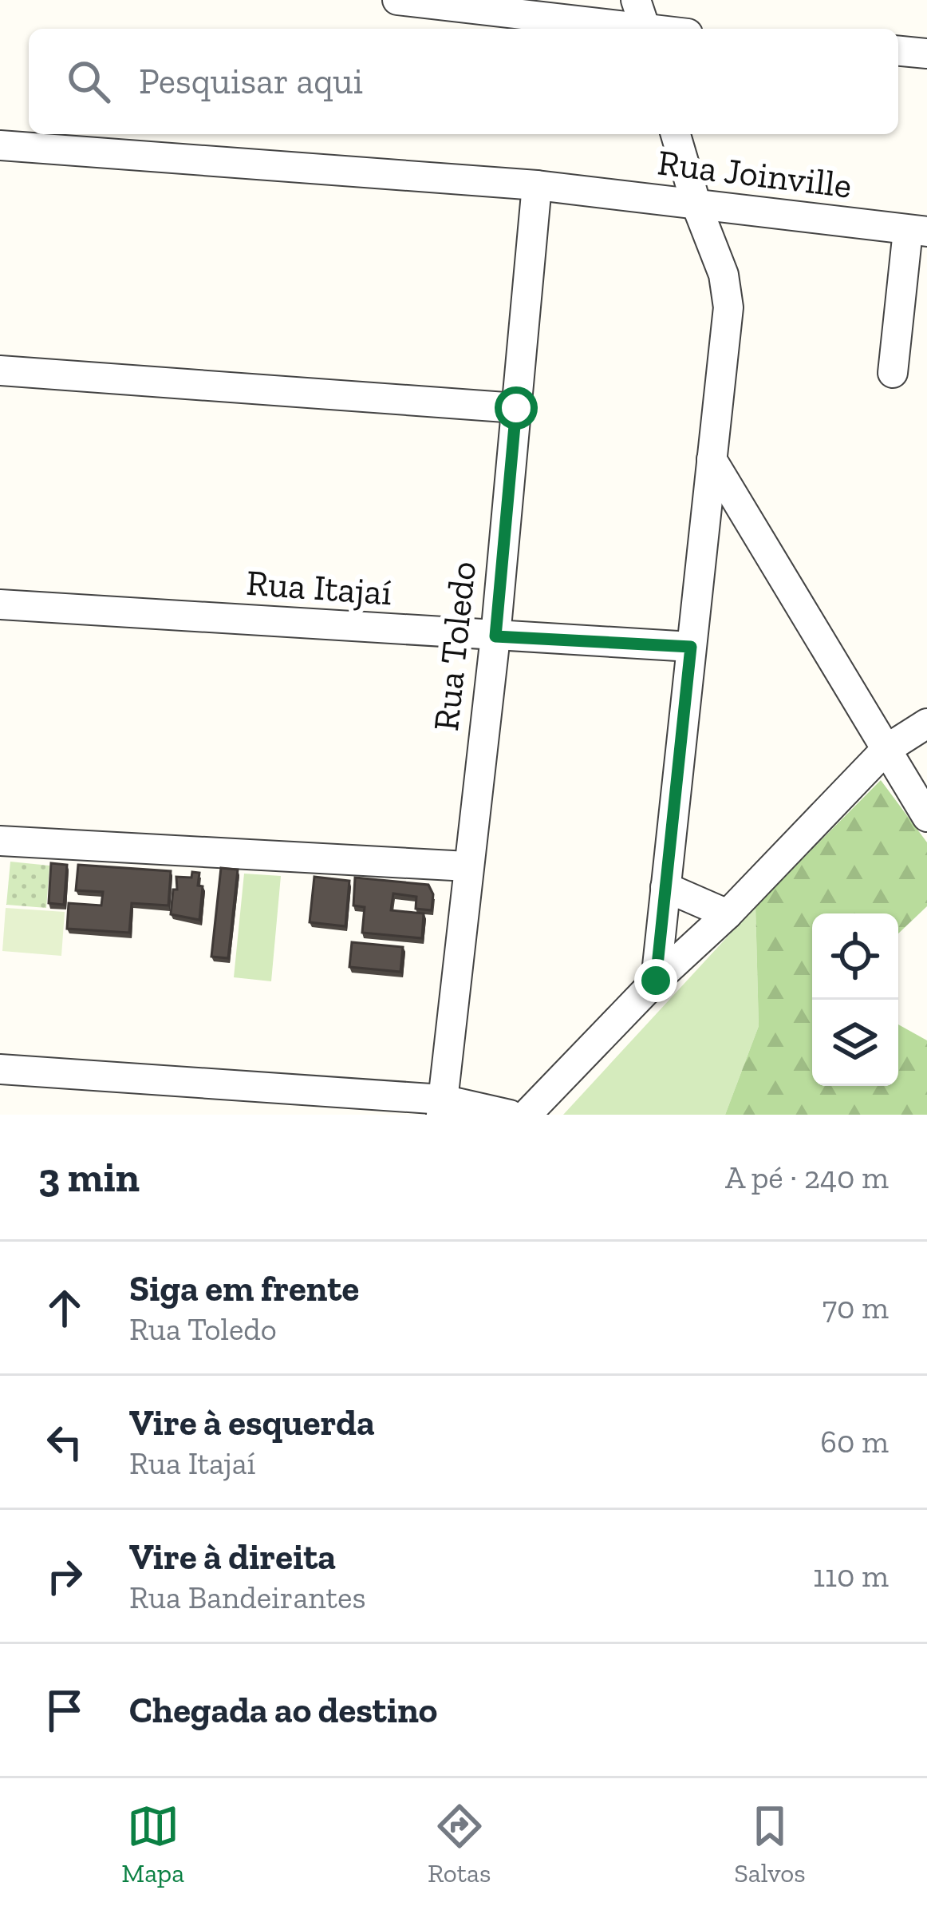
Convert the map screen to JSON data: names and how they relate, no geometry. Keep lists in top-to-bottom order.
{
  "streets": {
    "street": ["Rua Joinville", "Rua Itajaí", "Rua Toledo"]
  },
  "crossings": [
    ["Rua Joinville", "Rua Toledo"],
    ["Rua Itajaí", "Rua Toledo"]
  ],
  "page": {
    "search": "Pesquisar aqui",
    "heading": ["3 min", "A pé · 240 m"],
    "list": [
      ["Siga em frente", "Rua Toledo", "70 m"],
      ["Vire à esquerda", "Rua Itajaí", "60 m"],
      ["Vire à direita", "Rua Bandeirantes", "110 m"],
      "Chegada ao destino"
    ],
    "nav": ["Mapa", "Rotas", "Salvos"]
  }
}
